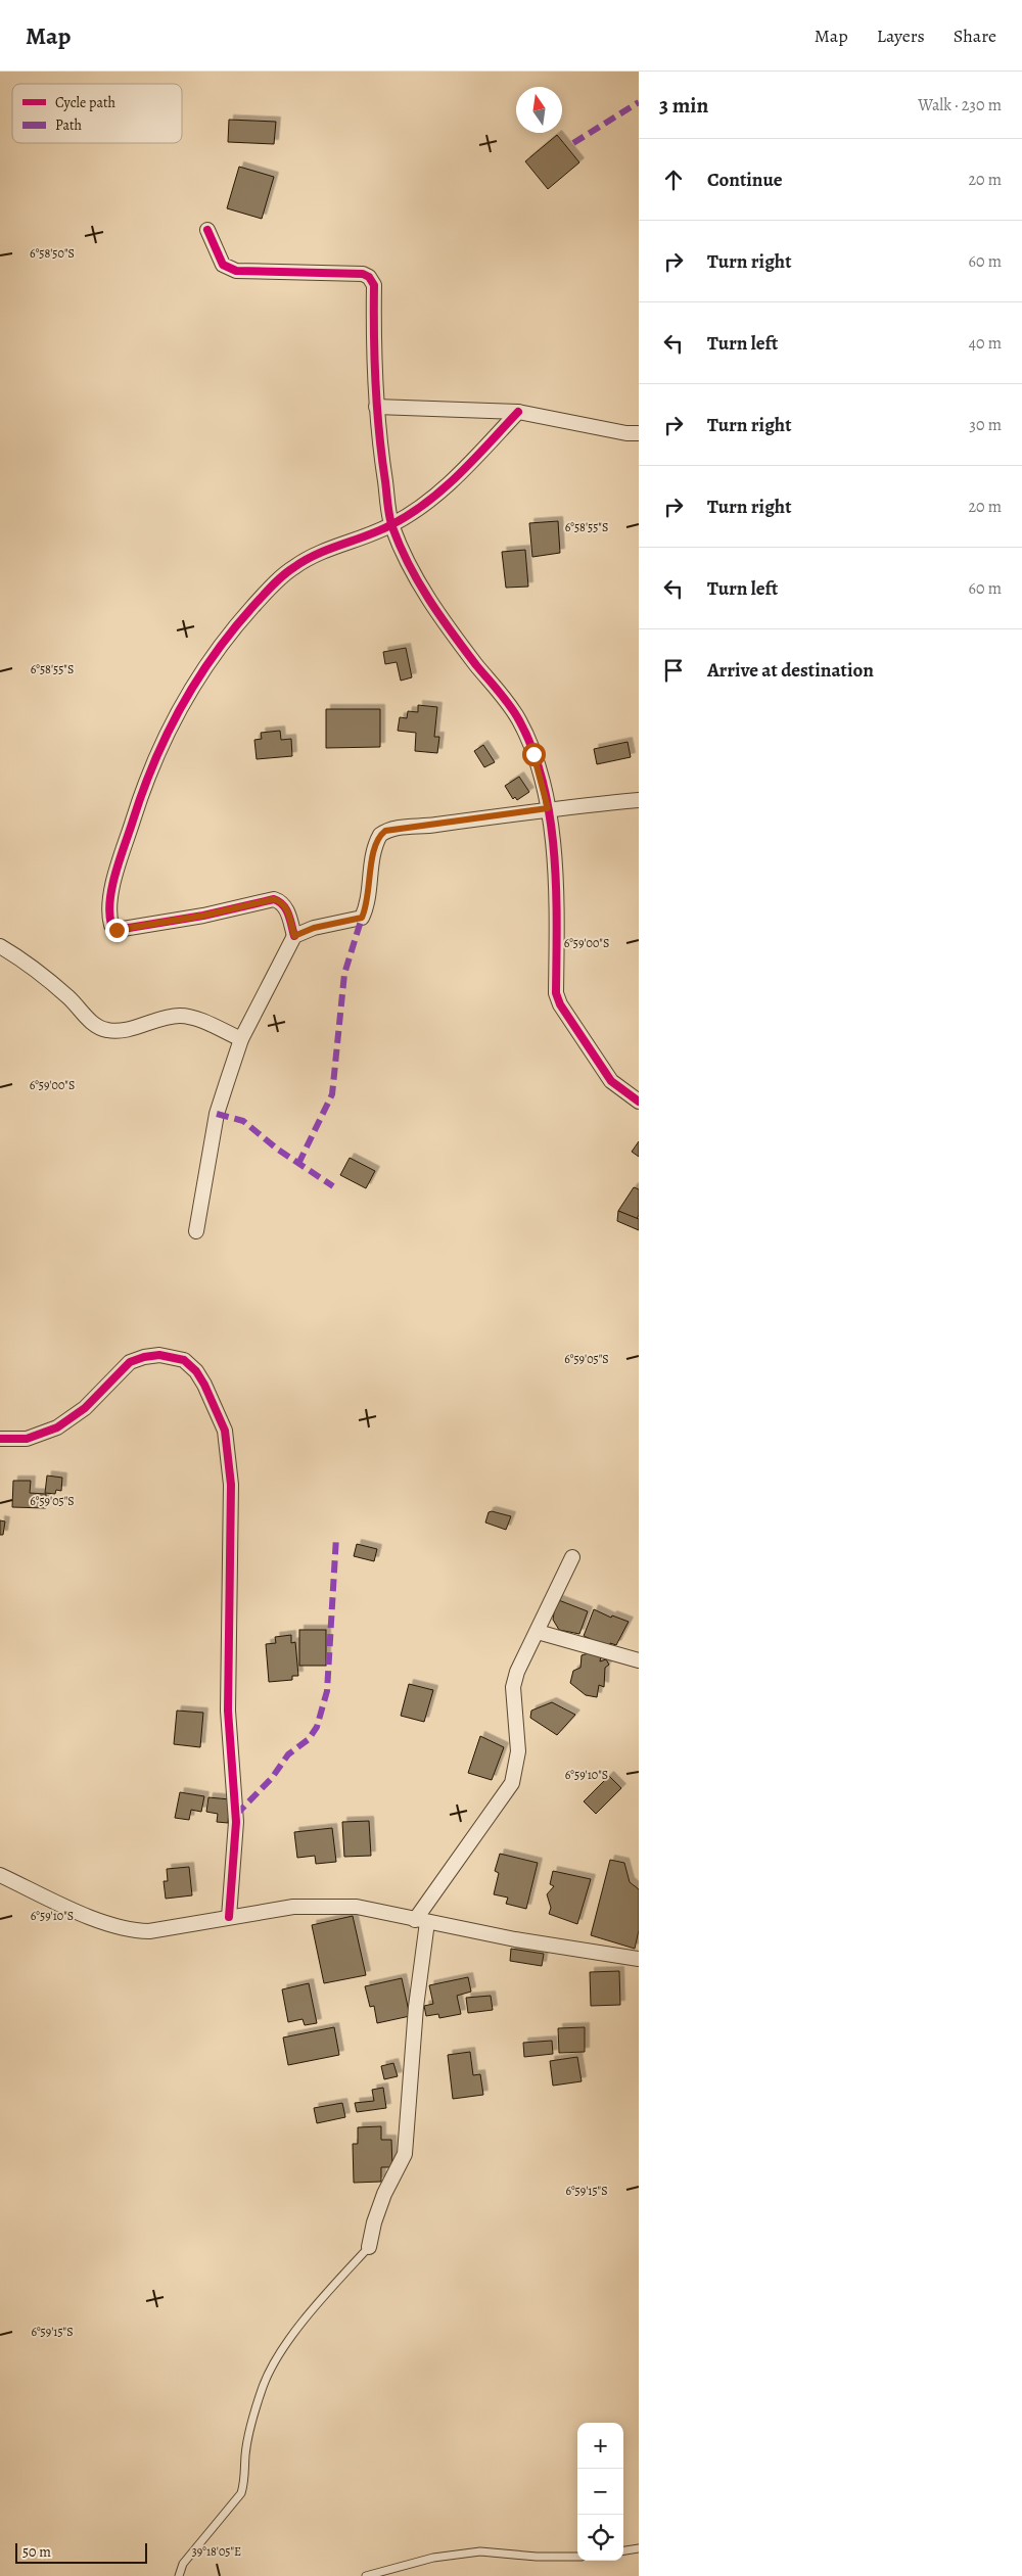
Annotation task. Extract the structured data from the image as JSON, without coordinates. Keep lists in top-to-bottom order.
{
  "legend": ["Cycle path", "Path"],
  "scale_bar": "50 m",
  "north": "top",
  "page": {
    "header": "Map",
    "nav": ["Map", "Layers", "Share"],
    "heading": ["3 min", "Walk · 230 m"],
    "list": [
      ["Continue", "20 m"],
      ["Turn right", "60 m"],
      ["Turn left", "40 m"],
      ["Turn right", "30 m"],
      ["Turn right", "20 m"],
      ["Turn left", "60 m"],
      "Arrive at destination"
    ],
    "map_buttons": ["+", "−"],
    "scale": "50 m"
  },
  "coordinates": [
    "6°58'50\"S",
    "6°58'55\"S",
    "6°59'00\"S",
    "6°59'05\"S",
    "6°59'10\"S",
    "6°59'15\"S",
    "39°18'05\"E"
  ]
}
